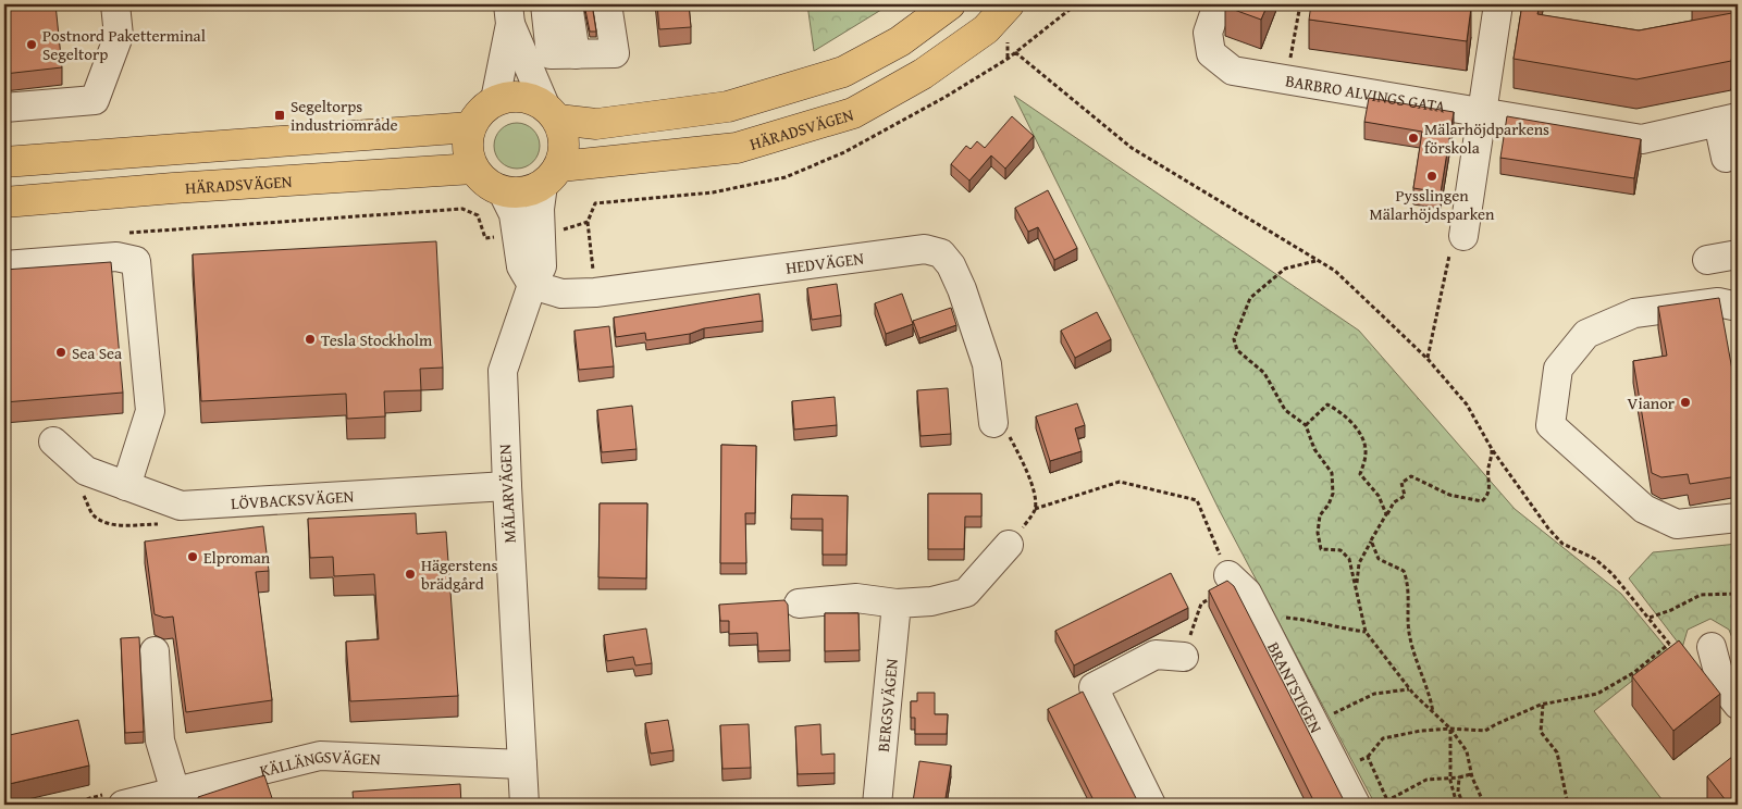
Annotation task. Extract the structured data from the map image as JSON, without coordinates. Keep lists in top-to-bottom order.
{
  "streets": {
    "main road": ["HÄRADSVÄGEN"],
    "street": [
      "BARBRO ALVINGS GATA",
      "HEDVÄGEN",
      "MÄLARVÄGEN",
      "LÖVBACKSVÄGEN",
      "BRANTSTIGEN",
      "BERGSVÄGEN",
      "KÄLLÄNGSVÄGEN"
    ]
  },
  "crossings": [
    ["HÄRADSVÄGEN", "MÄLARVÄGEN"],
    ["HEDVÄGEN", "MÄLARVÄGEN"],
    ["MÄLARVÄGEN", "LÖVBACKSVÄGEN"],
    ["MÄLARVÄGEN", "KÄLLÄNGSVÄGEN"]
  ],
  "places": {
    "other": [
      "Postnord Paketterminal Segeltorp",
      "Mälarhöjdparkens förskola",
      "Pysslingen Mälarhöjdsparken",
      "Tesla Stockholm",
      "Sea Sea",
      "Vianor",
      "Elproman",
      "Hägerstens brädgård"
    ],
    "transit": ["Segeltorps industriområde"]
  }
}
